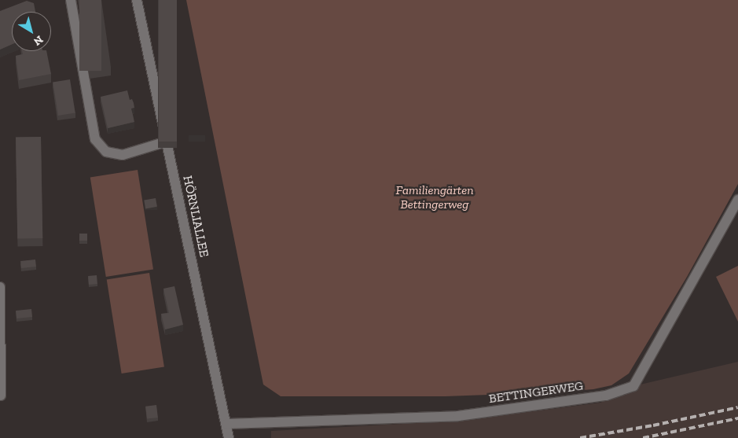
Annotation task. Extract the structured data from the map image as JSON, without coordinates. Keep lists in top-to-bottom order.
{
  "streets": {
    "street": ["HÖRNLIALLEE", "BETTINGERWEG"]
  },
  "crossings": [
    ["HÖRNLIALLEE", "BETTINGERWEG"]
  ],
  "parks": ["Familiengärten Bettingerweg"],
  "north": "bottom right"
}
